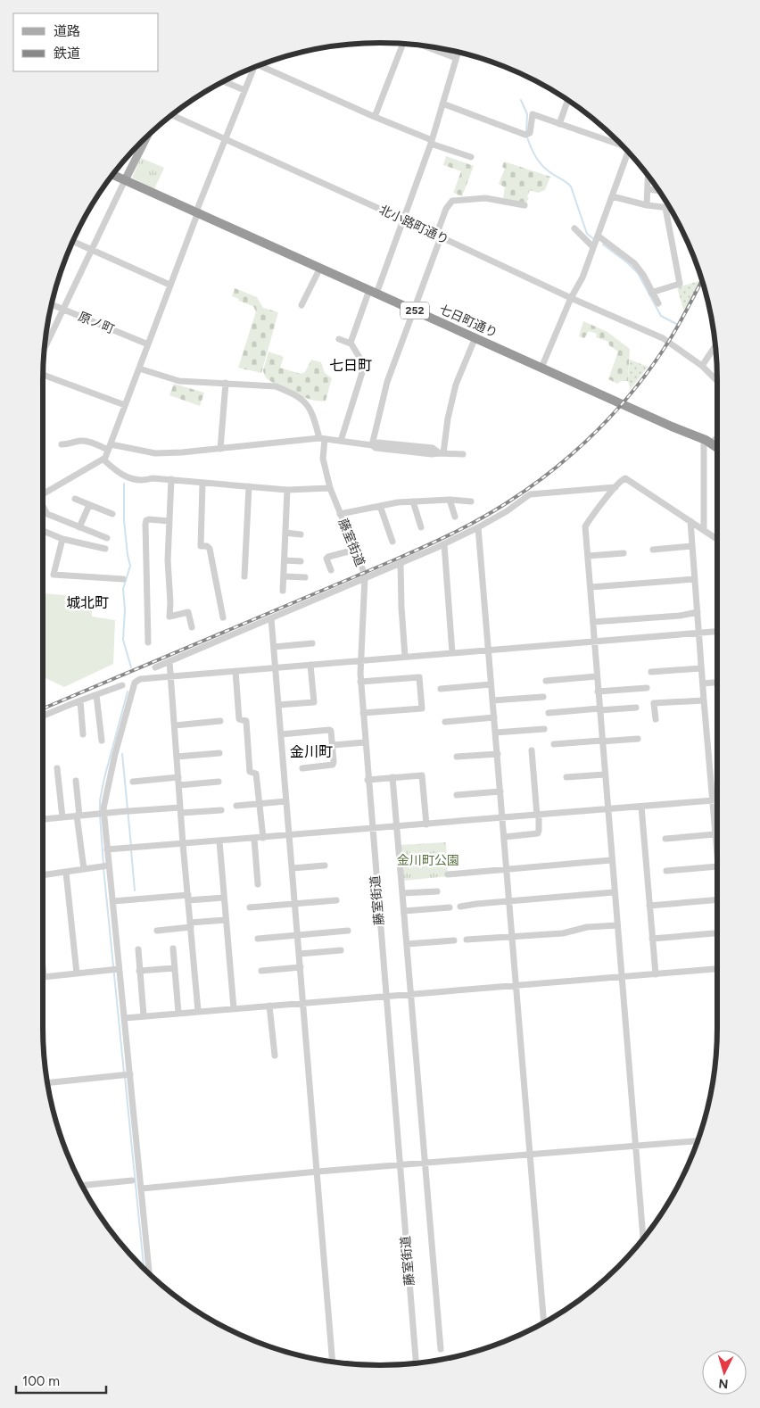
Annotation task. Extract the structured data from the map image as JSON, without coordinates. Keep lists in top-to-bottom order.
{
  "streets": {
    "highway": ["252", "七日町通り"],
    "street": ["北小路町通り", "原ノ町", "藤室街道"]
  },
  "districts": ["七日町", "城北町", "金川町"],
  "parks": ["金川町公園"],
  "legend": ["道路", "鉄道"],
  "scale_bar": "100 m",
  "north": "bottom"
}
